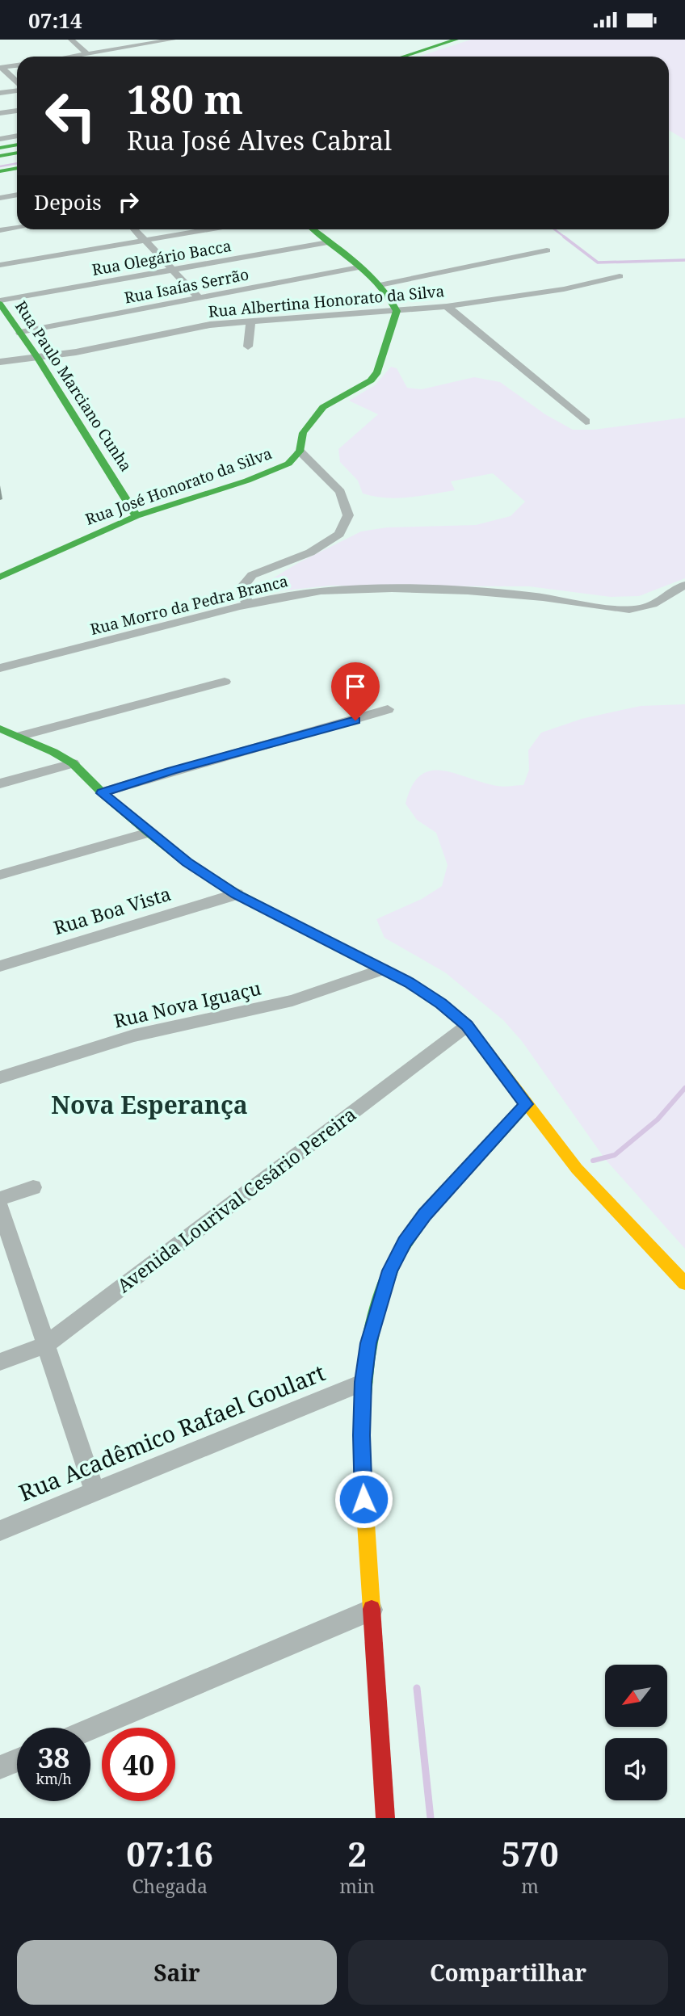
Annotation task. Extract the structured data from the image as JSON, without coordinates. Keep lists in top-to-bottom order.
{
  "streets": {
    "main road": ["Rua Paulo Marciano Cunha", "Rua José Honorato da Silva"],
    "street": [
      "Rua Olegário Bacca",
      "Rua Isaías Serrão",
      "Rua Albertina Honorato da Silva",
      "Rua Morro da Pedra Branca",
      "Rua Boa Vista",
      "Rua Nova Iguaçu",
      "Avenida Lourival Cesário Pereira",
      "Rua Acadêmico Rafael Goulart"
    ]
  },
  "crossings": [
    ["Rua Olegário Bacca", "Rua Paulo Marciano Cunha"],
    ["Rua Isaías Serrão", "Rua Paulo Marciano Cunha"],
    ["Rua Albertina Honorato da Silva", "Rua Paulo Marciano Cunha"],
    ["Rua Albertina Honorato da Silva", "Rua José Honorato da Silva"],
    ["Rua Paulo Marciano Cunha", "Rua José Honorato da Silva"]
  ],
  "districts": ["Nova Esperança"],
  "north": "bottom left",
  "page": {
    "status": "07:14",
    "turn": ["180 m", "Rua José Alves Cabral"],
    "then": "Depois",
    "speed": "38 km/h",
    "limit": "40",
    "eta": [
      "07:16",
      "Chegada",
      "2",
      "min",
      "570",
      "m"
    ],
    "buttons": ["Sair", "Compartilhar"]
  }
}
